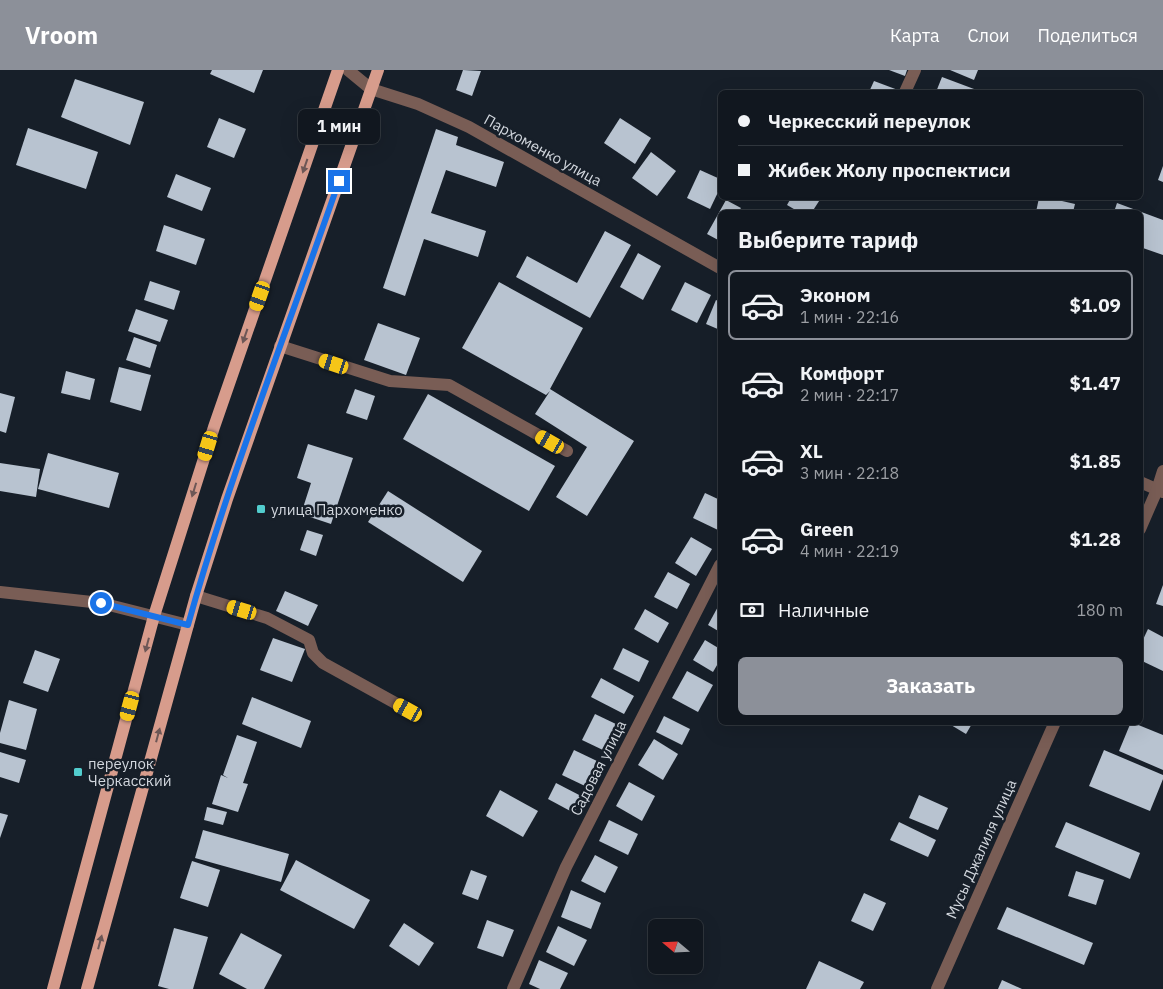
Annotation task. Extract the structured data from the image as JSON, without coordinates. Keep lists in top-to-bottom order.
{
  "streets": {
    "street": ["Пархоменко улица", "Садовая улица", "Мусы Джалиля улица"]
  },
  "places": {
    "transit": ["улица Пархоменко", "переулок Черкасский"]
  },
  "north": "left",
  "page": {
    "header": "Vroom",
    "nav": ["Карта", "Слои", "Поделиться"],
    "banner": ["Черкесский переулок", "Жибек Жолу проспектиси"],
    "bubble": "1 мин",
    "heading": "Выберите тариф",
    "list": [
      {
        "name": "Эконом",
        "note": "1 мин · 22:16",
        "value": "$1.09"
      },
      {
        "name": "Комфорт",
        "note": "2 мин · 22:17",
        "value": "$1.47"
      },
      {
        "name": "XL",
        "note": "3 мин · 22:18",
        "value": "$1.85"
      },
      {
        "name": "Green",
        "note": "4 мин · 22:19",
        "value": "$1.28"
      }
    ],
    "pay": ["Наличные", "180 m"],
    "buttons": "Заказать"
  }
}
